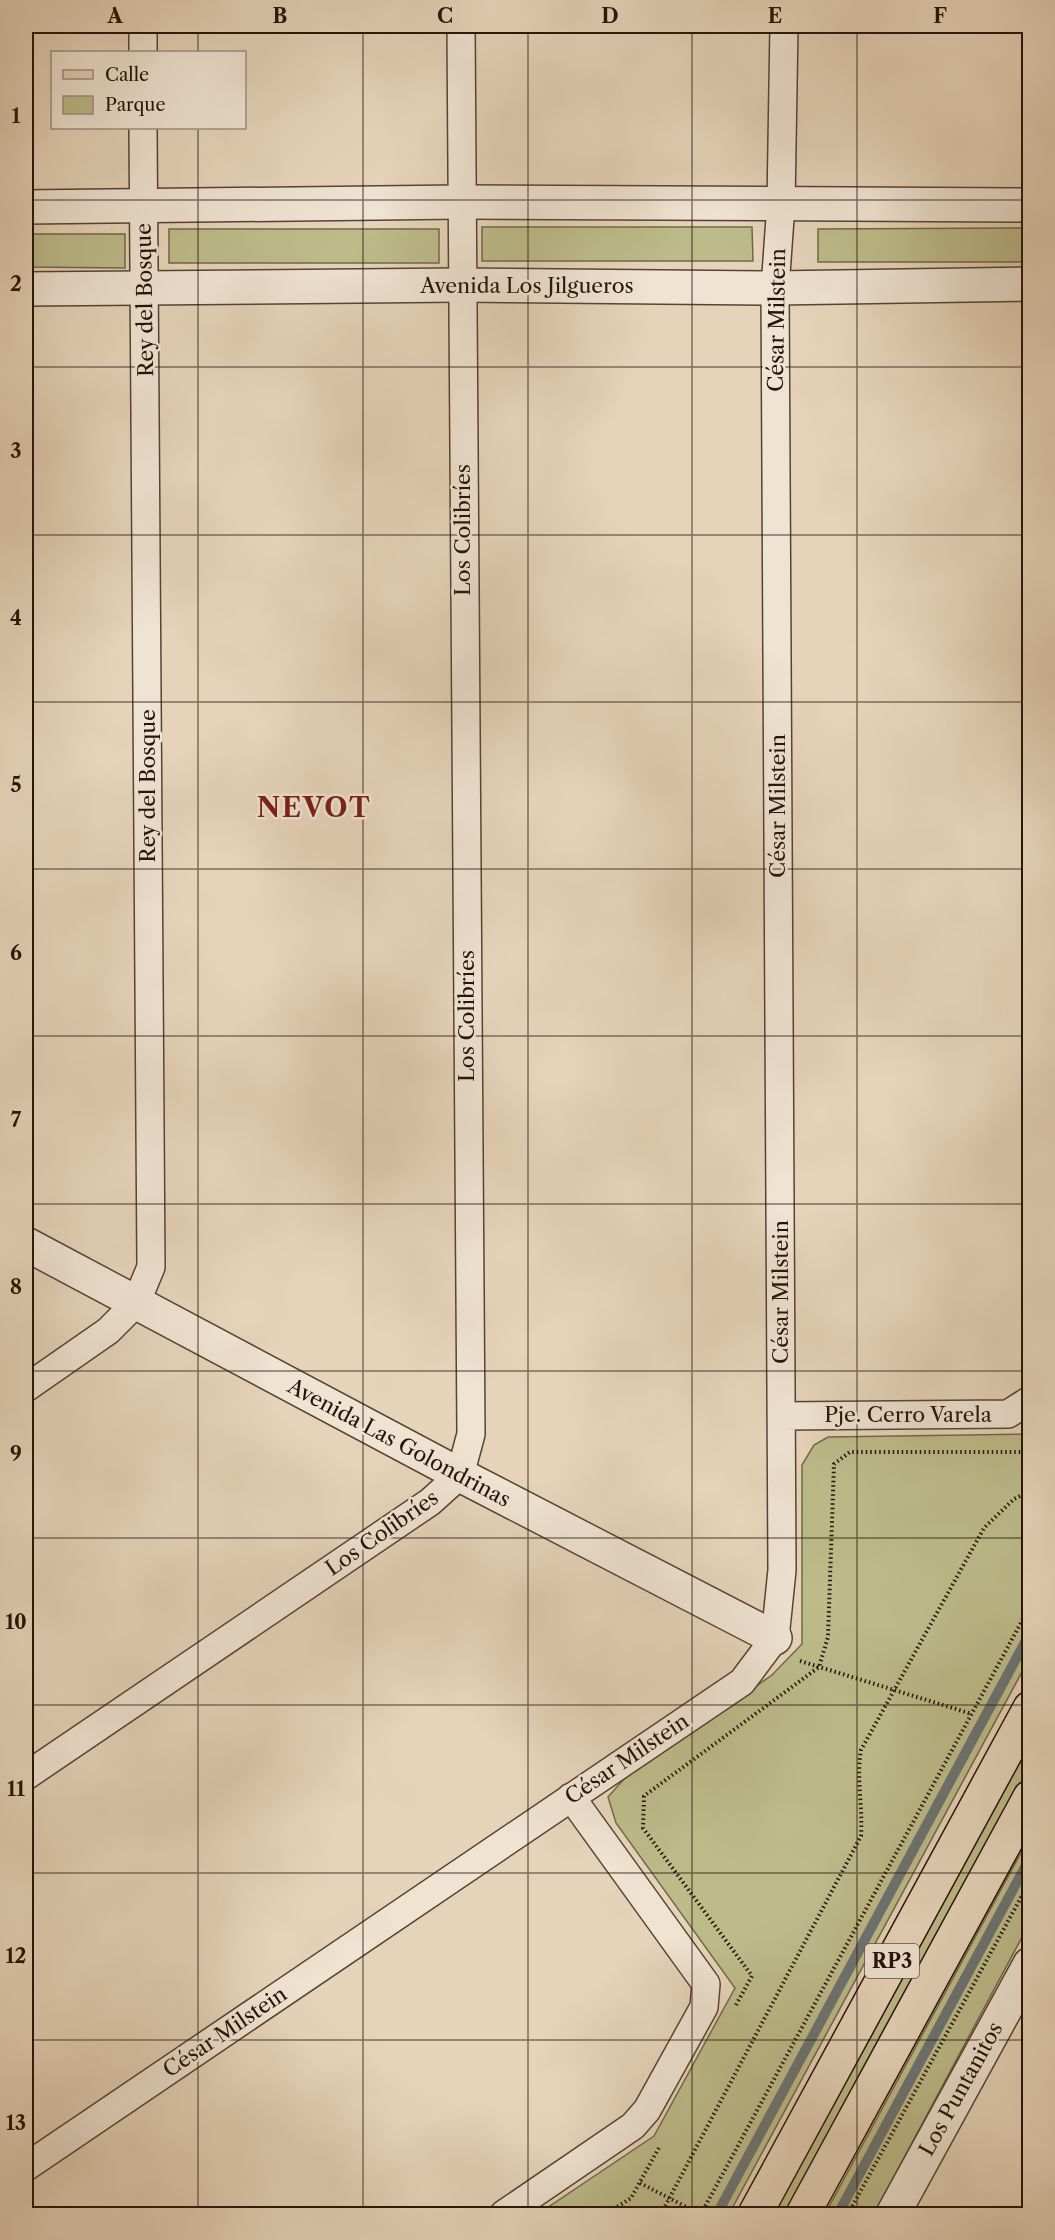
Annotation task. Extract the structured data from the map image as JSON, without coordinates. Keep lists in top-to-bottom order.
{
  "streets": {
    "main road": ["RP3"],
    "street": [
      "Avenida Los Jilgueros",
      "Rey del Bosque",
      "César Milstein",
      "Los Colibríes",
      "Pje. Cerro Varela",
      "Avenida Las Golondrinas",
      "Los Puntanitos"
    ]
  },
  "crossings": [
    ["Avenida Los Jilgueros", "Rey del Bosque"],
    ["Avenida Los Jilgueros", "César Milstein"],
    ["Avenida Los Jilgueros", "Los Colibríes"],
    ["Rey del Bosque", "Avenida Las Golondrinas"],
    ["César Milstein", "Pje. Cerro Varela"],
    ["César Milstein", "Avenida Las Golondrinas"],
    ["Los Colibríes", "Avenida Las Golondrinas"]
  ],
  "districts": ["NEVOT"],
  "legend": ["Calle", "Parque"],
  "grid": {
    "columns": [
      "A",
      "B",
      "C",
      "D",
      "E",
      "F"
    ],
    "rows": [
      "1",
      "2",
      "3",
      "4",
      "5",
      "6",
      "7",
      "8",
      "9",
      "10",
      "11",
      "12",
      "13"
    ]
  }
}
